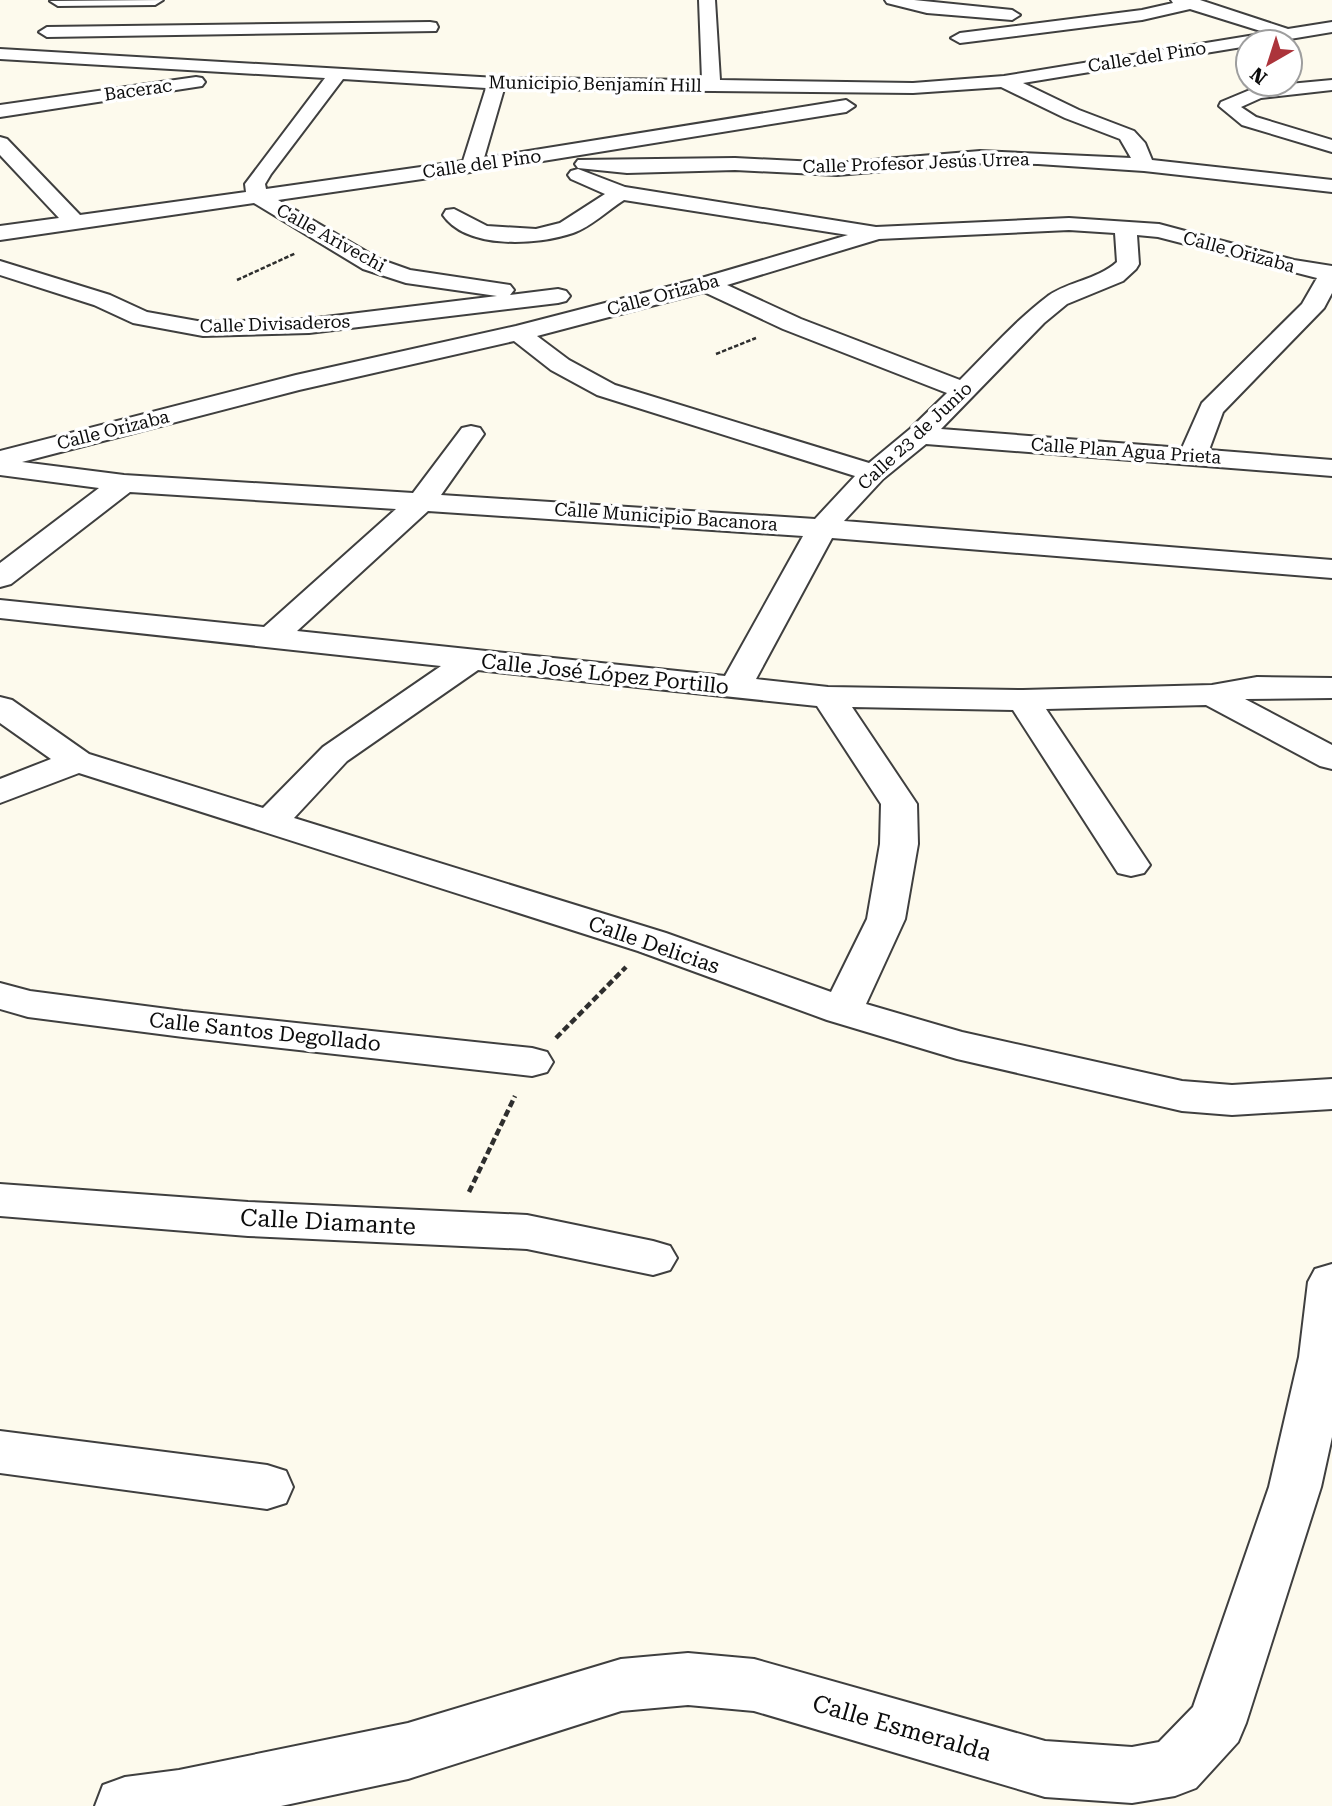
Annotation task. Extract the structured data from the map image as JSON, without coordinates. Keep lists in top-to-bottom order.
{
  "streets": {
    "street": [
      "Calle del Pino",
      "Municipio Benjamín Hill",
      "Bacerac",
      "Calle Profesor Jesús Urrea",
      "Calle Arivechi",
      "Calle Orizaba",
      "Calle Divisaderos",
      "Calle 23 de Junio",
      "Calle Plan Agua Prieta",
      "Calle Municipio Bacanora",
      "Calle José López Portillo",
      "Calle Delicias",
      "Calle Santos Degollado",
      "Calle Diamante",
      "Calle Esmeralda"
    ]
  },
  "crossings": [
    ["Calle del Pino", "Municipio Benjamín Hill"],
    ["Calle del Pino", "Calle Profesor Jesús Urrea"],
    ["Calle del Pino", "Calle Arivechi"],
    ["Municipio Benjamín Hill", "Bacerac"],
    ["Municipio Benjamín Hill", "Calle Arivechi"],
    ["Calle Arivechi", "Calle Orizaba"],
    ["Calle Arivechi", "Calle Divisaderos"],
    ["Calle Orizaba", "Calle 23 de Junio"],
    ["Calle 23 de Junio", "Calle Plan Agua Prieta"],
    ["Calle 23 de Junio", "Calle Municipio Bacanora"],
    ["Calle 23 de Junio", "Calle José López Portillo"]
  ],
  "north": "bottom left"
}
